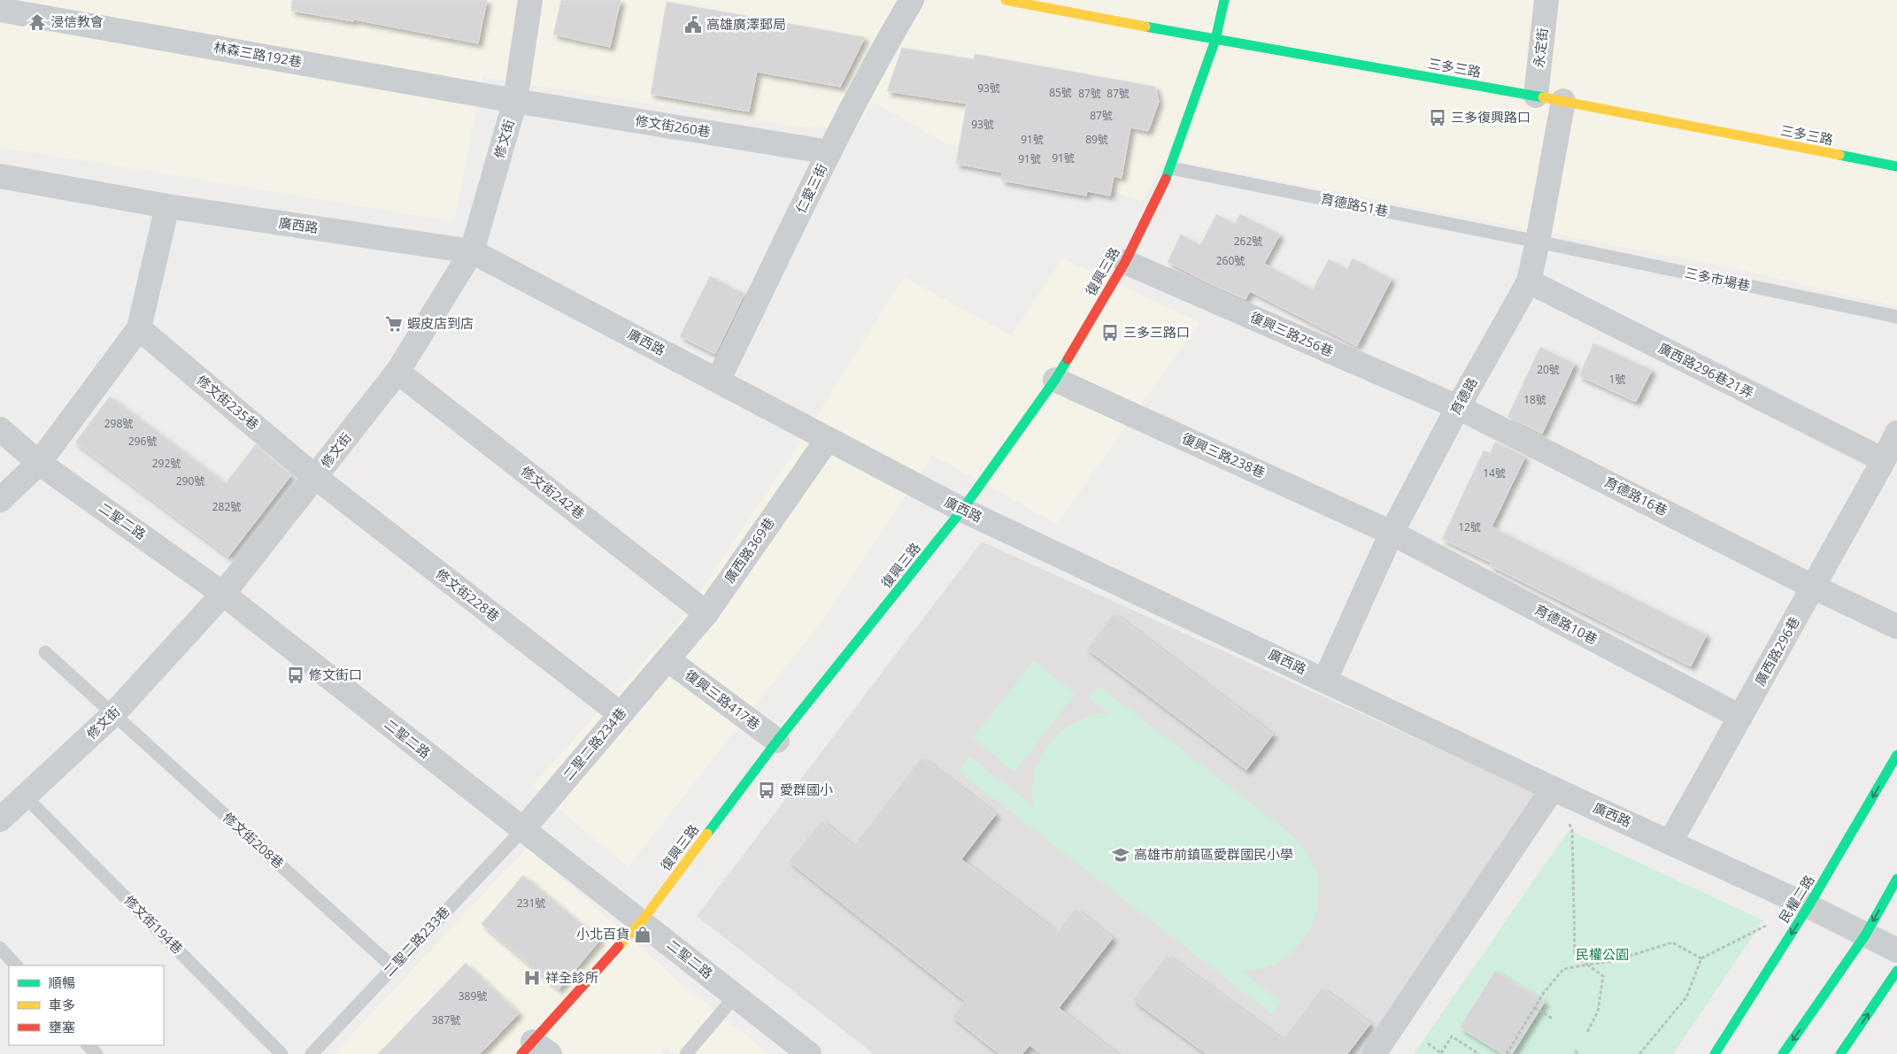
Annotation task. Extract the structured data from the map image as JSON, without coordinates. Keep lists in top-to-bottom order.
{
  "streets": {
    "street": [
      "永定街",
      "林森三路192巷",
      "三多三路",
      "修文街260巷",
      "修文街",
      "仁愛三街",
      "廣西路",
      "復興三路",
      "復興三路256巷",
      "廣西路296巷21弄",
      "育德路",
      "修文街235巷",
      "復興三路238巷",
      "修文街242巷",
      "育德路16巷",
      "二聖二路",
      "廣西路369巷",
      "修文街228巷",
      "育德路10巷",
      "廣西路296巷",
      "復興三路417巷",
      "二聖二路234巷",
      "民權二路"
    ],
    "lane": [
      "育德路51巷",
      "三多市場巷",
      "修文街208巷",
      "修文街194巷",
      "二聖二路233巷"
    ]
  },
  "crossings": [
    ["永定街", "三多三路"],
    ["林森三路192巷", "修文街260巷"],
    ["林森三路192巷", "修文街"],
    ["三多三路", "復興三路"],
    ["三多三路", "育德路"],
    ["修文街260巷", "修文街"],
    ["修文街260巷", "仁愛三街"],
    ["修文街", "廣西路"],
    ["修文街", "修文街235巷"],
    ["修文街", "修文街242巷"],
    ["修文街", "二聖二路"],
    ["修文街", "修文街228巷"],
    ["修文街", "修文街208巷"],
    ["修文街", "修文街194巷"],
    ["仁愛三街", "廣西路"],
    ["育德路51巷", "復興三路"],
    ["育德路51巷", "三多市場巷"],
    ["育德路51巷", "育德路"],
    ["廣西路", "復興三路"],
    ["廣西路", "育德路"],
    ["廣西路", "廣西路369巷"],
    ["廣西路", "廣西路296巷"],
    ["廣西路", "民權二路"],
    ["復興三路", "復興三路256巷"],
    ["復興三路", "復興三路238巷"],
    ["復興三路", "二聖二路"],
    ["復興三路", "復興三路417巷"],
    ["三多市場巷", "育德路"],
    ["復興三路256巷", "育德路"],
    ["復興三路256巷", "育德路16巷"],
    ["廣西路296巷21弄", "育德路"],
    ["廣西路296巷21弄", "廣西路296巷"],
    ["育德路", "復興三路238巷"],
    ["育德路", "育德路16巷"],
    ["育德路", "育德路10巷"],
    ["修文街235巷", "修文街228巷"],
    ["復興三路238巷", "育德路10巷"],
    ["修文街242巷", "廣西路369巷"],
    ["育德路16巷", "廣西路296巷"],
    ["二聖二路", "二聖二路234巷"],
    ["二聖二路", "二聖二路233巷"],
    ["廣西路369巷", "復興三路417巷"],
    ["廣西路369巷", "二聖二路234巷"],
    ["修文街228巷", "二聖二路234巷"],
    ["育德路10巷", "廣西路296巷"],
    ["復興三路417巷", "二聖二路234巷"],
    ["二聖二路234巷", "二聖二路233巷"],
    ["修文街208巷", "二聖二路233巷"]
  ],
  "parks": ["民權公園"],
  "places": {
    "temple": ["浸信教會"],
    "public building": ["高雄廣澤郵局"],
    "bus stop": [
      "三多復興路口",
      "三多三路口",
      "修文街口",
      "愛群國小"
    ],
    "supermarket": ["蝦皮店到店"],
    "school or university": ["高雄市前鎮區愛群國民小學"],
    "shop": ["小北百貨"],
    "hospital": ["祥全診所"]
  },
  "house_numbers": [
    "93號",
    "85號",
    "87號",
    "87號",
    "87號",
    "93號",
    "91號",
    "89號",
    "91號",
    "91號",
    "262號",
    "260號",
    "20號",
    "1號",
    "18號",
    "298號",
    "296號",
    "292號",
    "14號",
    "290號",
    "282號",
    "12號",
    "231號",
    "389號",
    "387號"
  ],
  "legend": ["順暢", "車多", "壅塞"]
}
